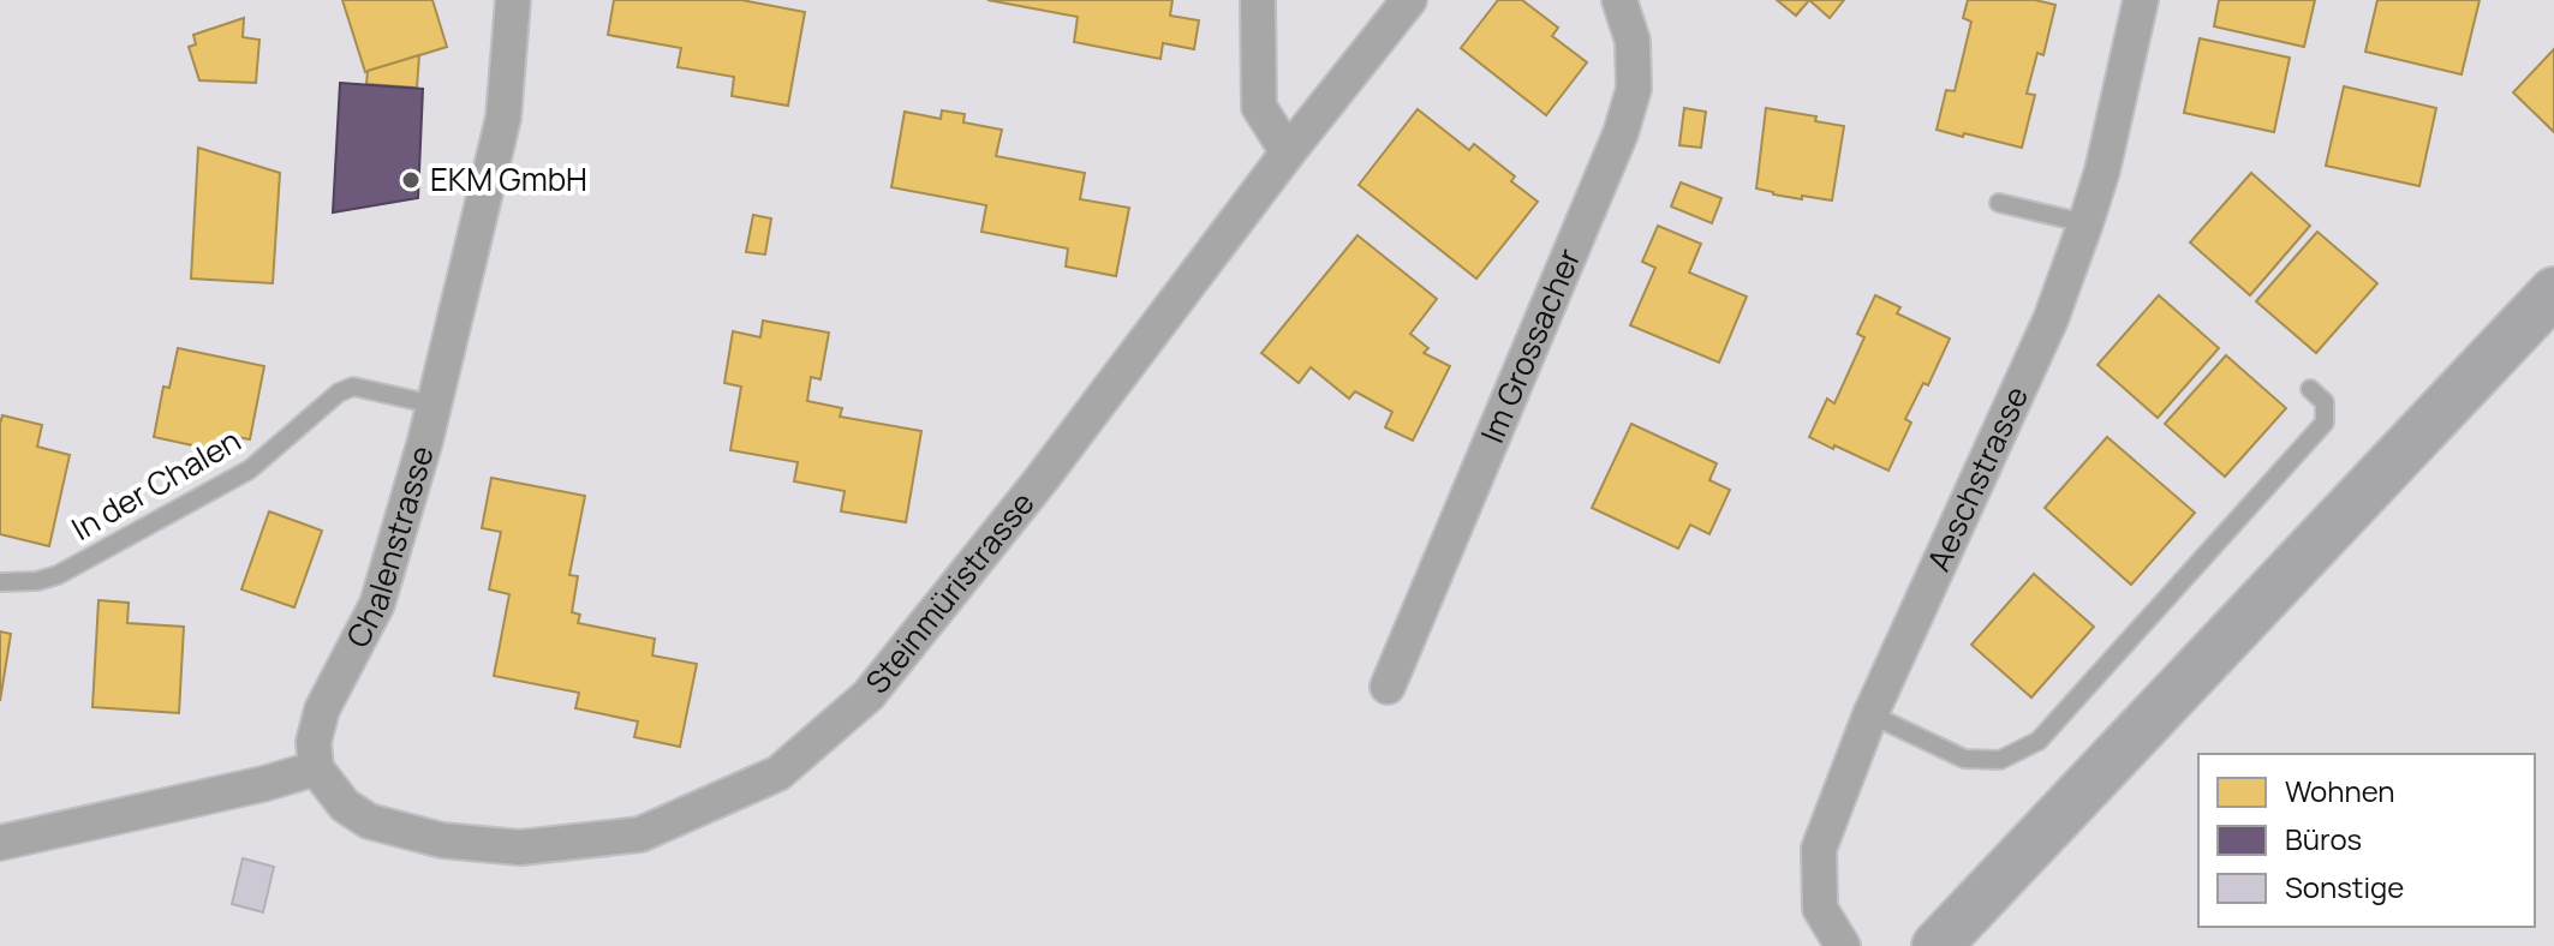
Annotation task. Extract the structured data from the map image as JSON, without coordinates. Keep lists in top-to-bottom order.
{
  "streets": {
    "street": [
      "Im Grossacher",
      "Aeschstrasse",
      "Chalenstrasse",
      "Steinmüristrasse"
    ],
    "lane": ["In der Chalen"]
  },
  "crossings": [
    ["In der Chalen", "Chalenstrasse"],
    ["Chalenstrasse", "Steinmüristrasse"]
  ],
  "places": ["EKM GmbH"],
  "legend": ["Wohnen", "Büros", "Sonstige"]
}
